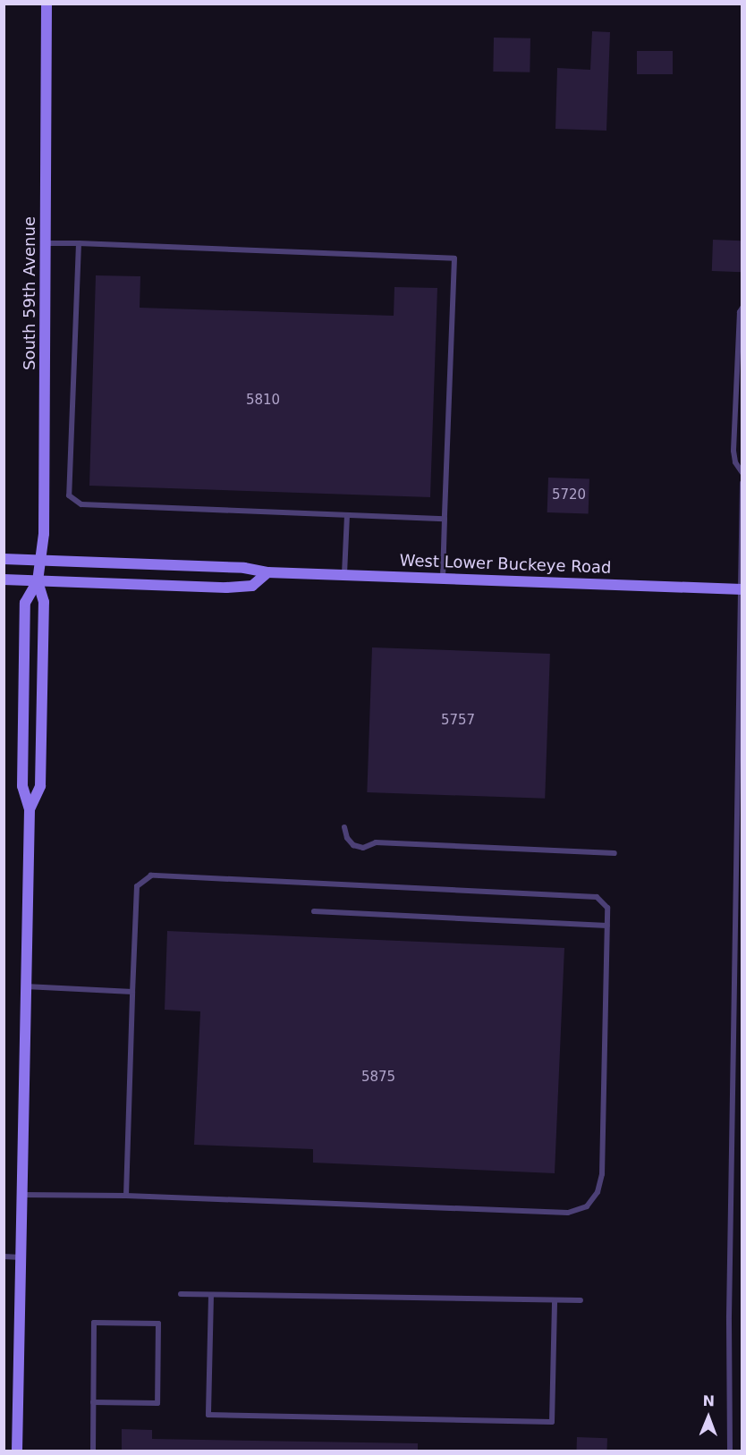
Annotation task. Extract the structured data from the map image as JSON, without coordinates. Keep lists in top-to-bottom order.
{
  "streets": {
    "main road": ["South 59th Avenue", "West Lower Buckeye Road"]
  },
  "crossings": [
    ["South 59th Avenue", "West Lower Buckeye Road"]
  ],
  "house_numbers": [
    "5810",
    "5720",
    "5757",
    "5875"
  ],
  "north": "top"
}
